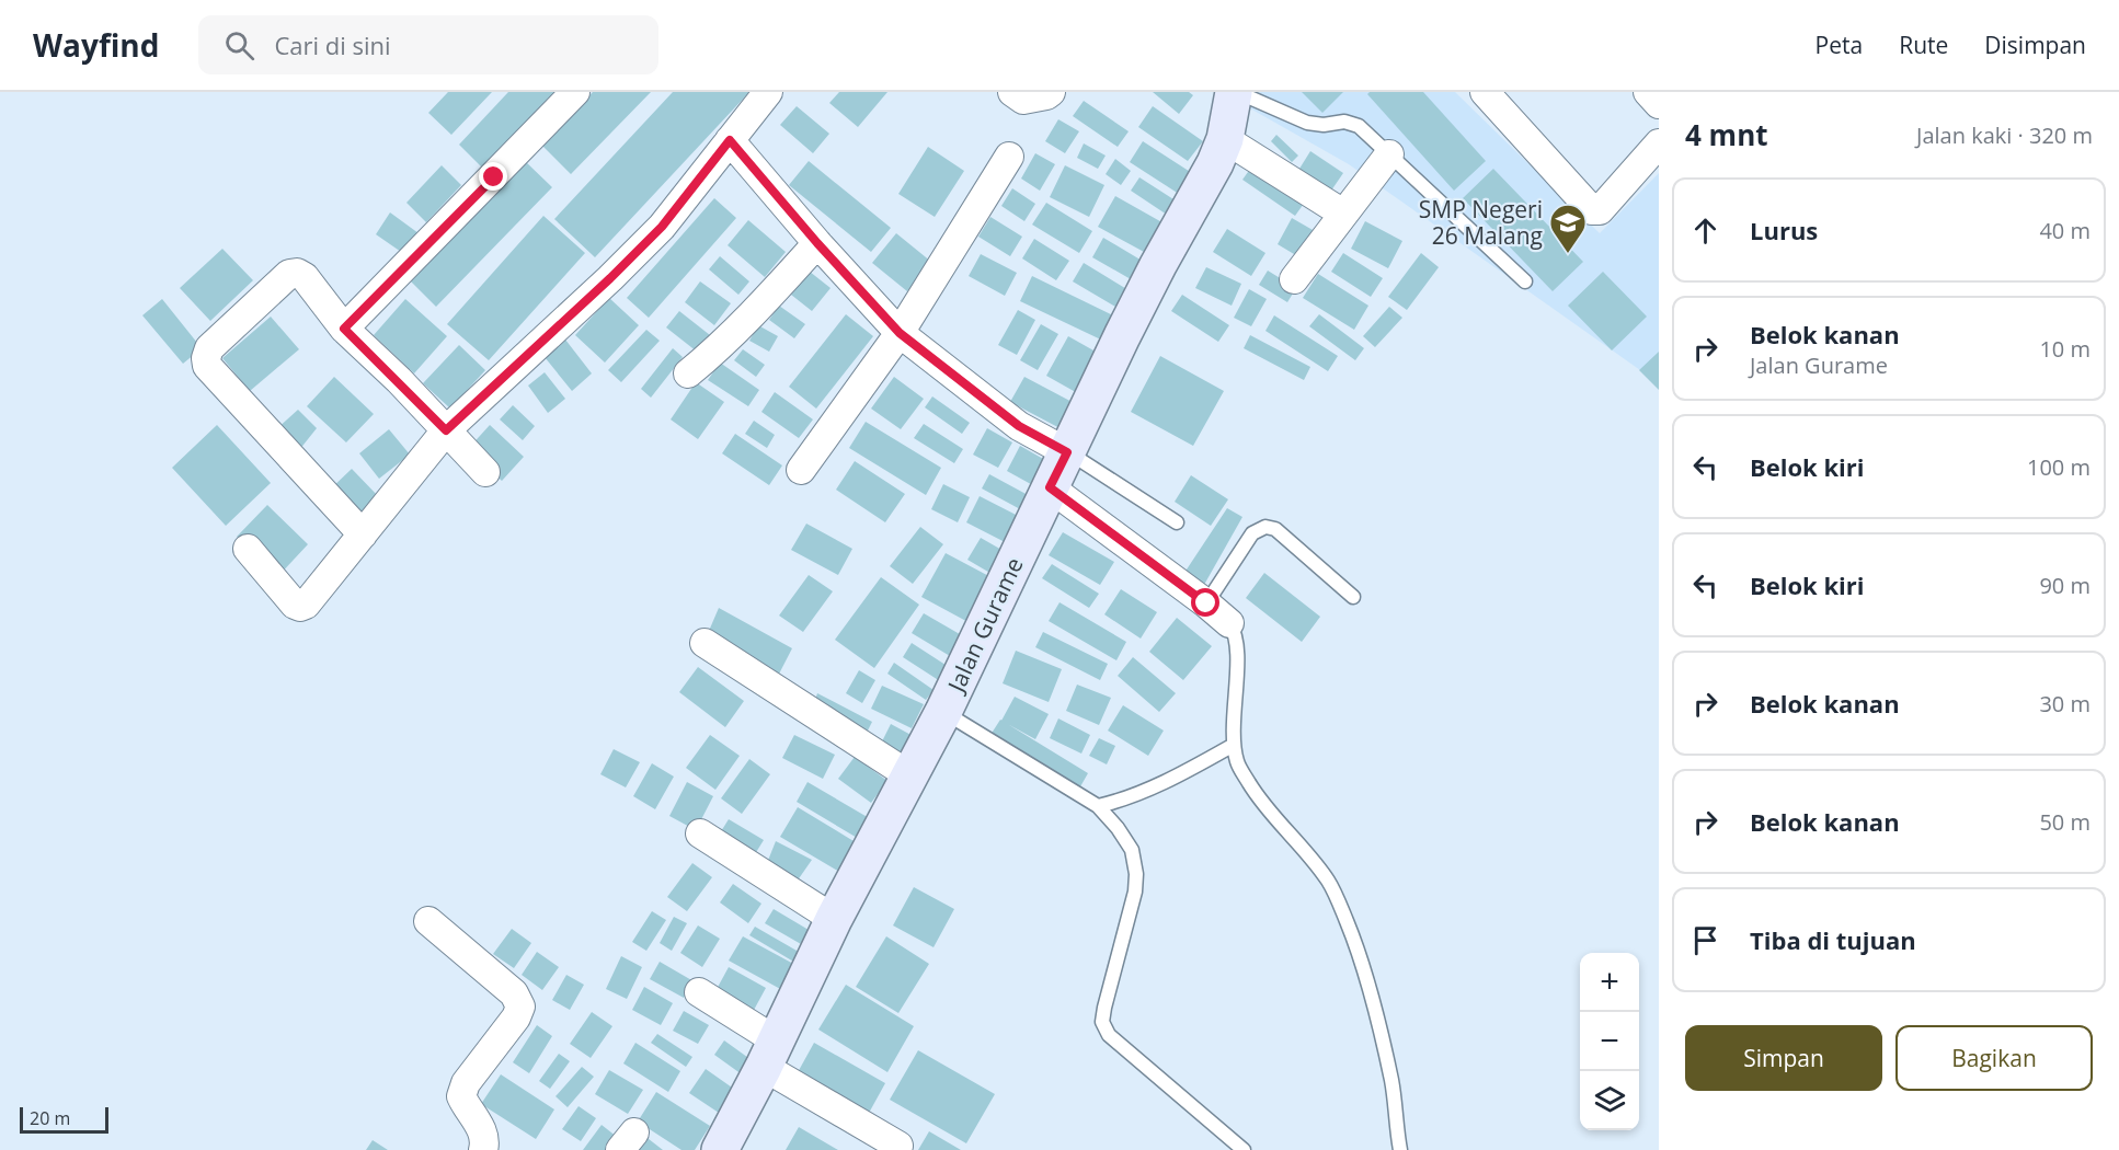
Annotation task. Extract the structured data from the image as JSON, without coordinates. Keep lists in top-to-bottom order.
{
  "streets": {
    "street": ["Jalan Gurame"]
  },
  "places": {
    "school or university": ["SMP Negeri 26 Malang"]
  },
  "scale_bar": "20 m",
  "page": {
    "header": "Wayfind",
    "search": "Cari di sini",
    "nav": ["Peta", "Rute", "Disimpan"],
    "heading": ["4 mnt", "Jalan kaki · 320 m"],
    "list": [
      ["Lurus", "40 m"],
      ["Belok kanan", "Jalan Gurame", "10 m"],
      ["Belok kiri", "100 m"],
      ["Belok kiri", "90 m"],
      ["Belok kanan", "30 m"],
      ["Belok kanan", "50 m"],
      "Tiba di tujuan"
    ],
    "map_buttons": ["+", "−"],
    "buttons": ["Simpan", "Bagikan"],
    "scale": "20 m"
  }
}
